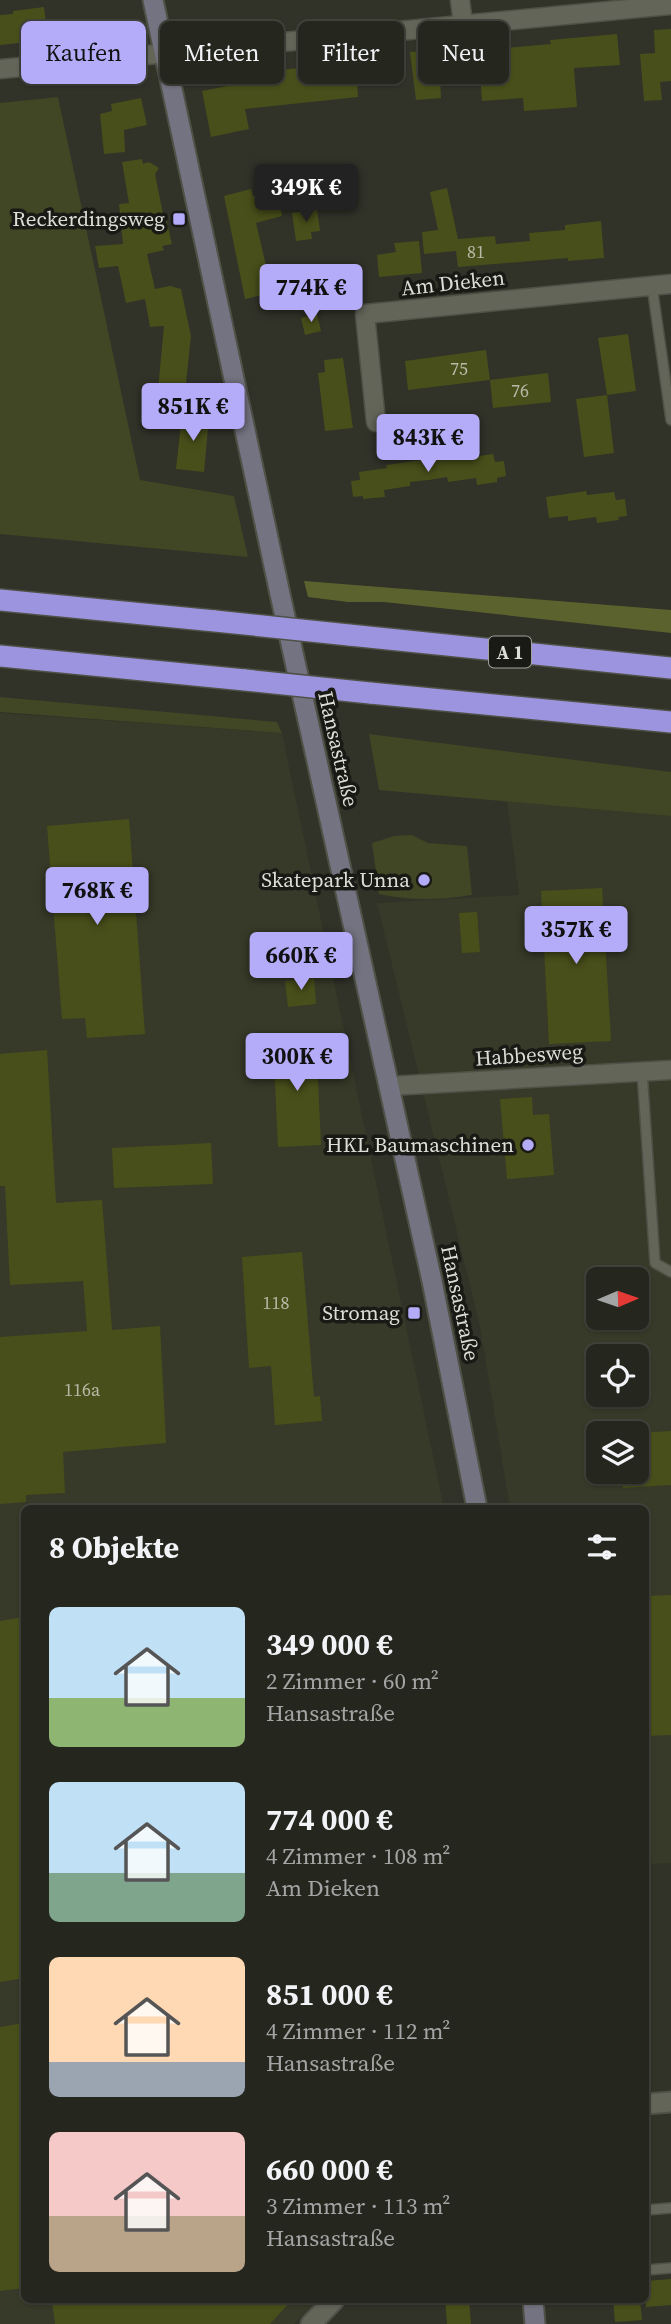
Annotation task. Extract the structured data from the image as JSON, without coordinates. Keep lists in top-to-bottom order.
{
  "streets": {
    "highway": ["A 1"],
    "main road": ["Hansastraße"],
    "street": ["Am Dieken", "Habbesweg"]
  },
  "crossings": [
    ["Hansastraße", "Habbesweg"]
  ],
  "places": {
    "transit": ["Reckerdingsweg", "Stromag"],
    "other": ["Skatepark Unna", "HKL Baumaschinen"]
  },
  "house_numbers": [
    "81",
    "75",
    "76",
    "118",
    "116a"
  ],
  "north": "right",
  "page": {
    "chip": [
      "Kaufen",
      "Mieten",
      "Filter",
      "Neu"
    ],
    "price": [
      "349K €",
      "774K €",
      "851K €",
      "843K €",
      "768K €",
      "357K €",
      "660K €",
      "300K €"
    ],
    "heading": "8 Objekte",
    "list": [
      {
        "name": "349 000 €",
        "note": "2 Zimmer · 60 m² · Hansastraße"
      },
      {
        "name": "774 000 €",
        "note": "4 Zimmer · 108 m² · Am Dieken"
      },
      {
        "name": "851 000 €",
        "note": "4 Zimmer · 112 m² · Hansastraße"
      },
      {
        "name": "660 000 €",
        "note": "3 Zimmer · 113 m² · Hansastraße"
      }
    ]
  }
}
